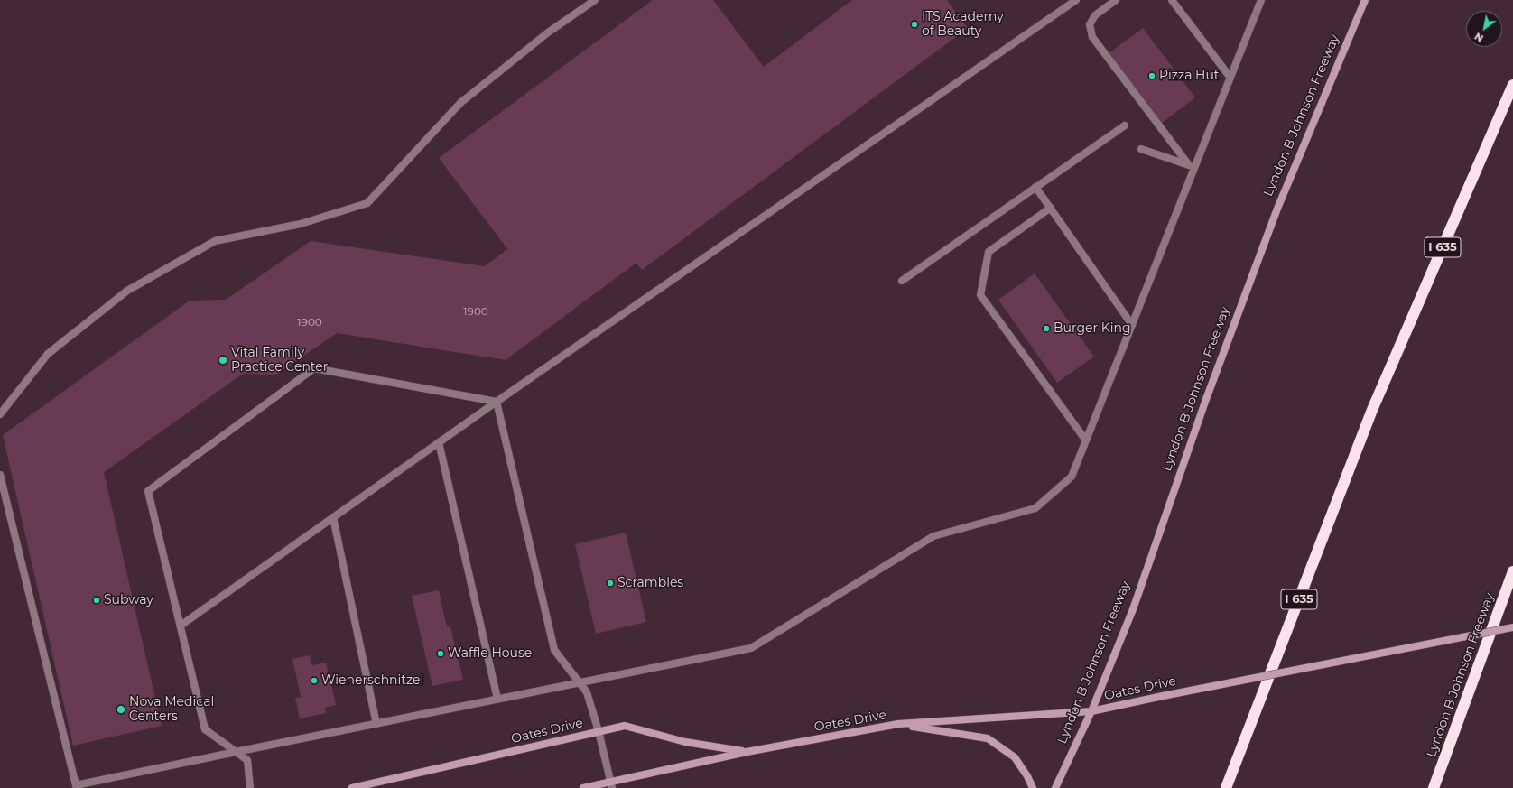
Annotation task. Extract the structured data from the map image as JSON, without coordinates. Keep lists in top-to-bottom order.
{
  "streets": {
    "highway": ["Lyndon B Johnson Freeway", "I 635"],
    "main road": ["Oates Drive"]
  },
  "crossings": [
    ["Lyndon B Johnson Freeway", "Oates Drive"]
  ],
  "places": [
    "ITS Academy of Beauty",
    "Pizza Hut",
    "Burger King",
    "Vital Family Practice Center",
    "Scrambles",
    "Subway",
    "Waffle House",
    "Wienerschnitzel",
    "Nova Medical Centers"
  ],
  "house_numbers": ["1900", "1900"],
  "north": "bottom left"
}
